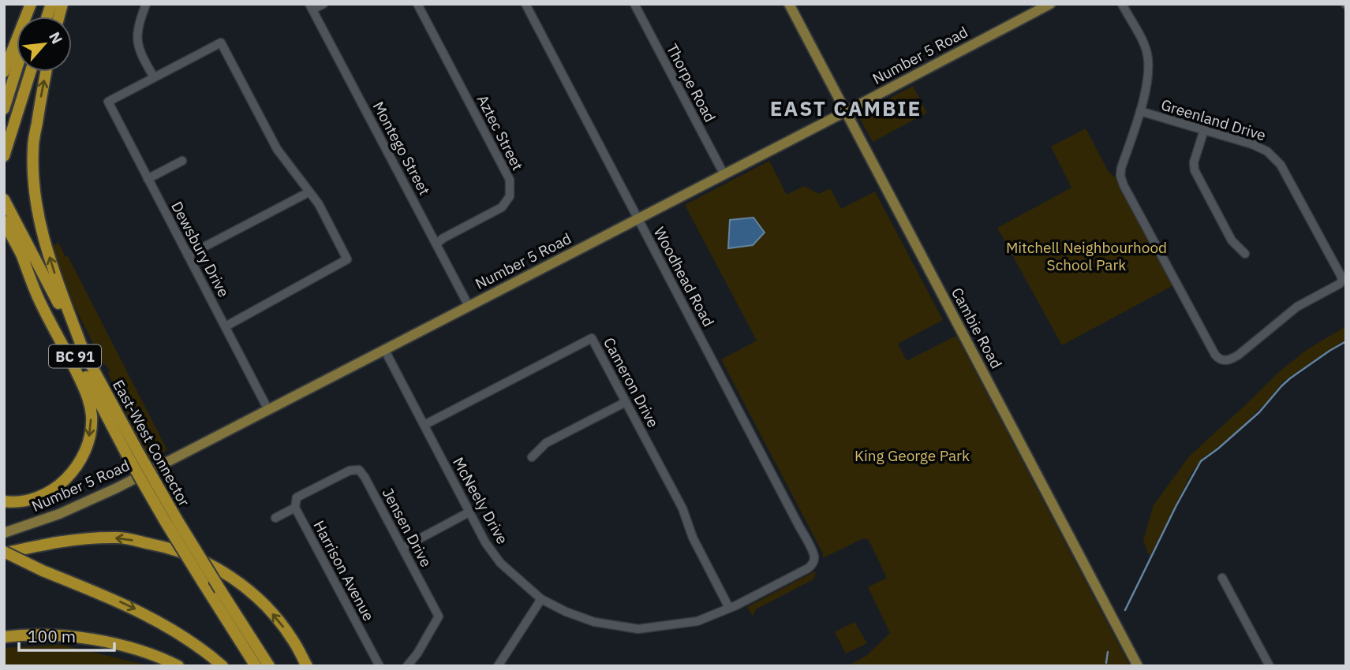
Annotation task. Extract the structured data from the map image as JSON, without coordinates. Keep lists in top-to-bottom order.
{
  "streets": {
    "highway": ["BC 91", "East-West Connector"],
    "main road": ["Number 5 Road", "Cambie Road"],
    "street": [
      "Thorpe Road",
      "Greenland Drive",
      "Aztec Street",
      "Montego Street",
      "Dewsbury Drive",
      "Woodhead Road",
      "Cameron Drive",
      "McNeely Drive",
      "Jensen Drive",
      "Harrison Avenue"
    ]
  },
  "crossings": [
    ["Number 5 Road", "Thorpe Road"],
    ["Number 5 Road", "Montego Street"],
    ["Number 5 Road", "Dewsbury Drive"],
    ["Number 5 Road", "Woodhead Road"],
    ["Number 5 Road", "Cambie Road"],
    ["Number 5 Road", "McNeely Drive"],
    ["Aztec Street", "Montego Street"],
    ["Woodhead Road", "McNeely Drive"],
    ["Cameron Drive", "McNeely Drive"],
    ["Jensen Drive", "Harrison Avenue"]
  ],
  "districts": ["EAST CAMBIE"],
  "parks": ["Mitchell Neighbourhood School Park", "King George Park"],
  "scale_bar": "100 m",
  "north": "top right"
}
